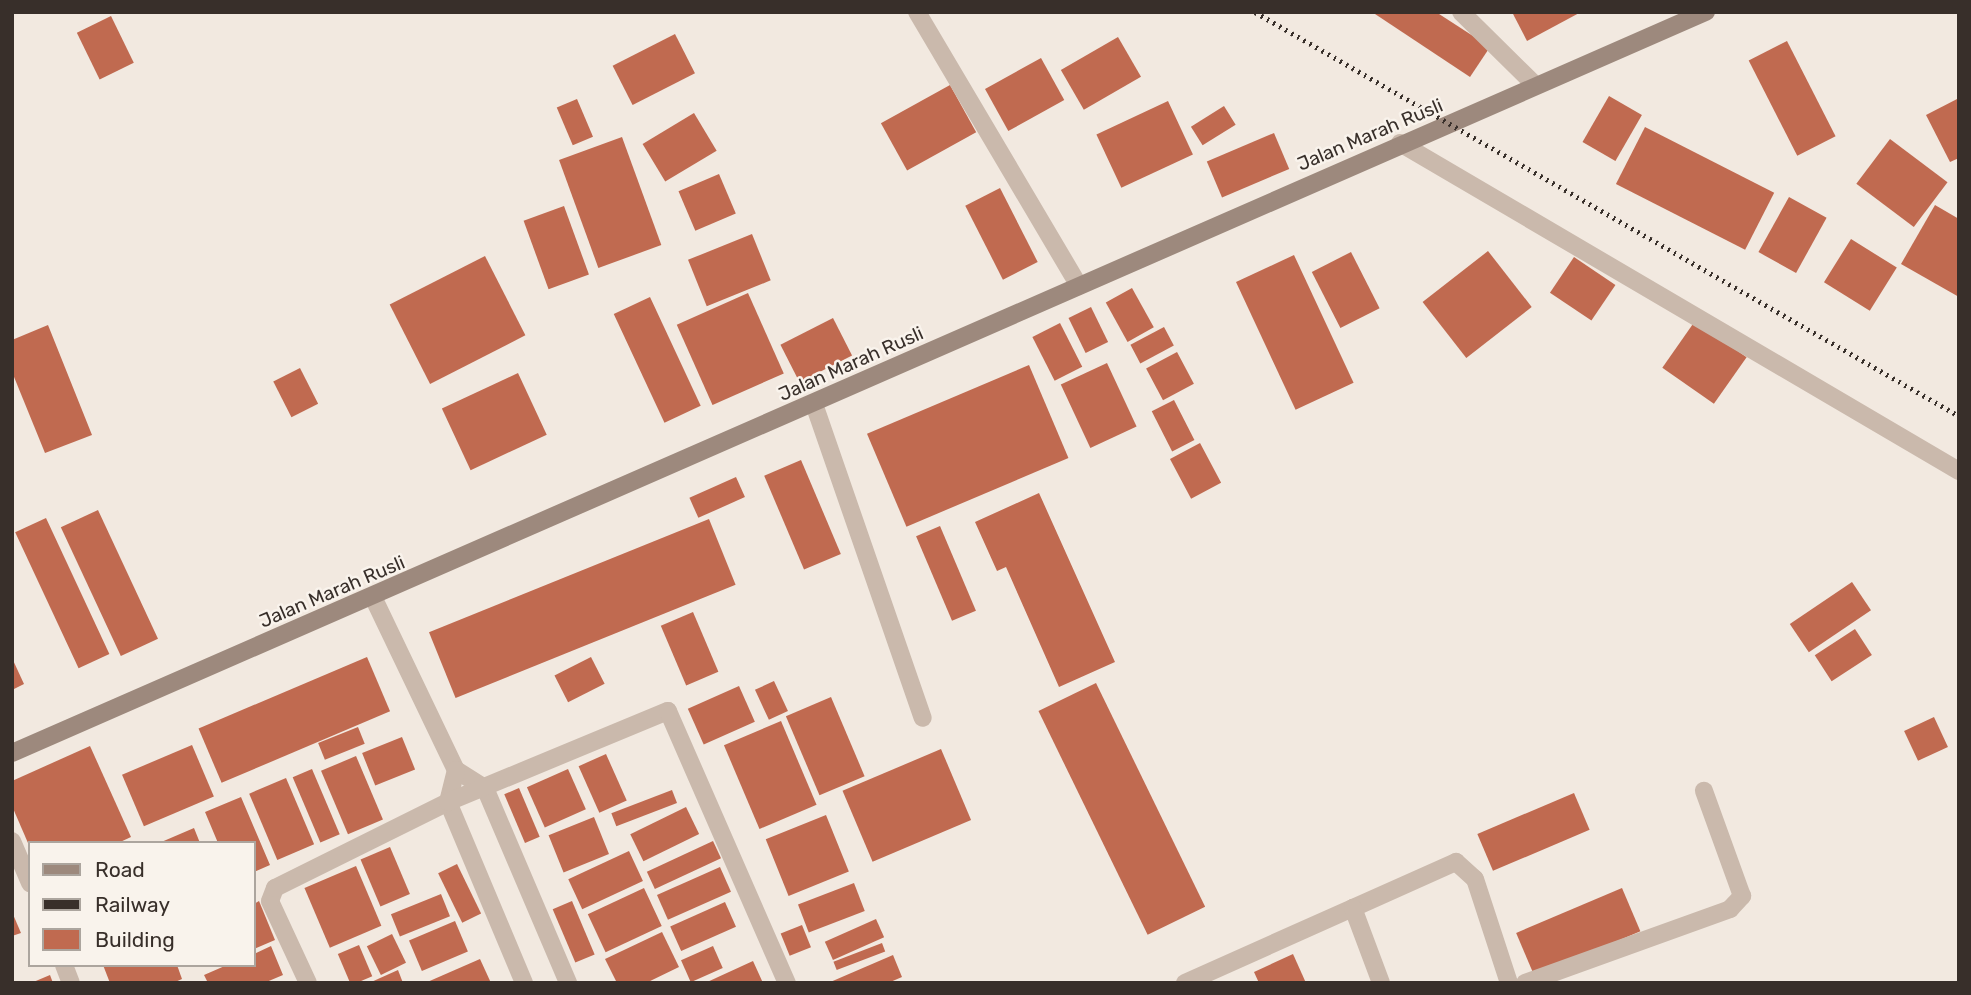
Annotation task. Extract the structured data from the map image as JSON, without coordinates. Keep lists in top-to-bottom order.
{
  "streets": {
    "main road": ["Jalan Marah Rusli"]
  },
  "legend": ["Road", "Railway", "Building"]
}
